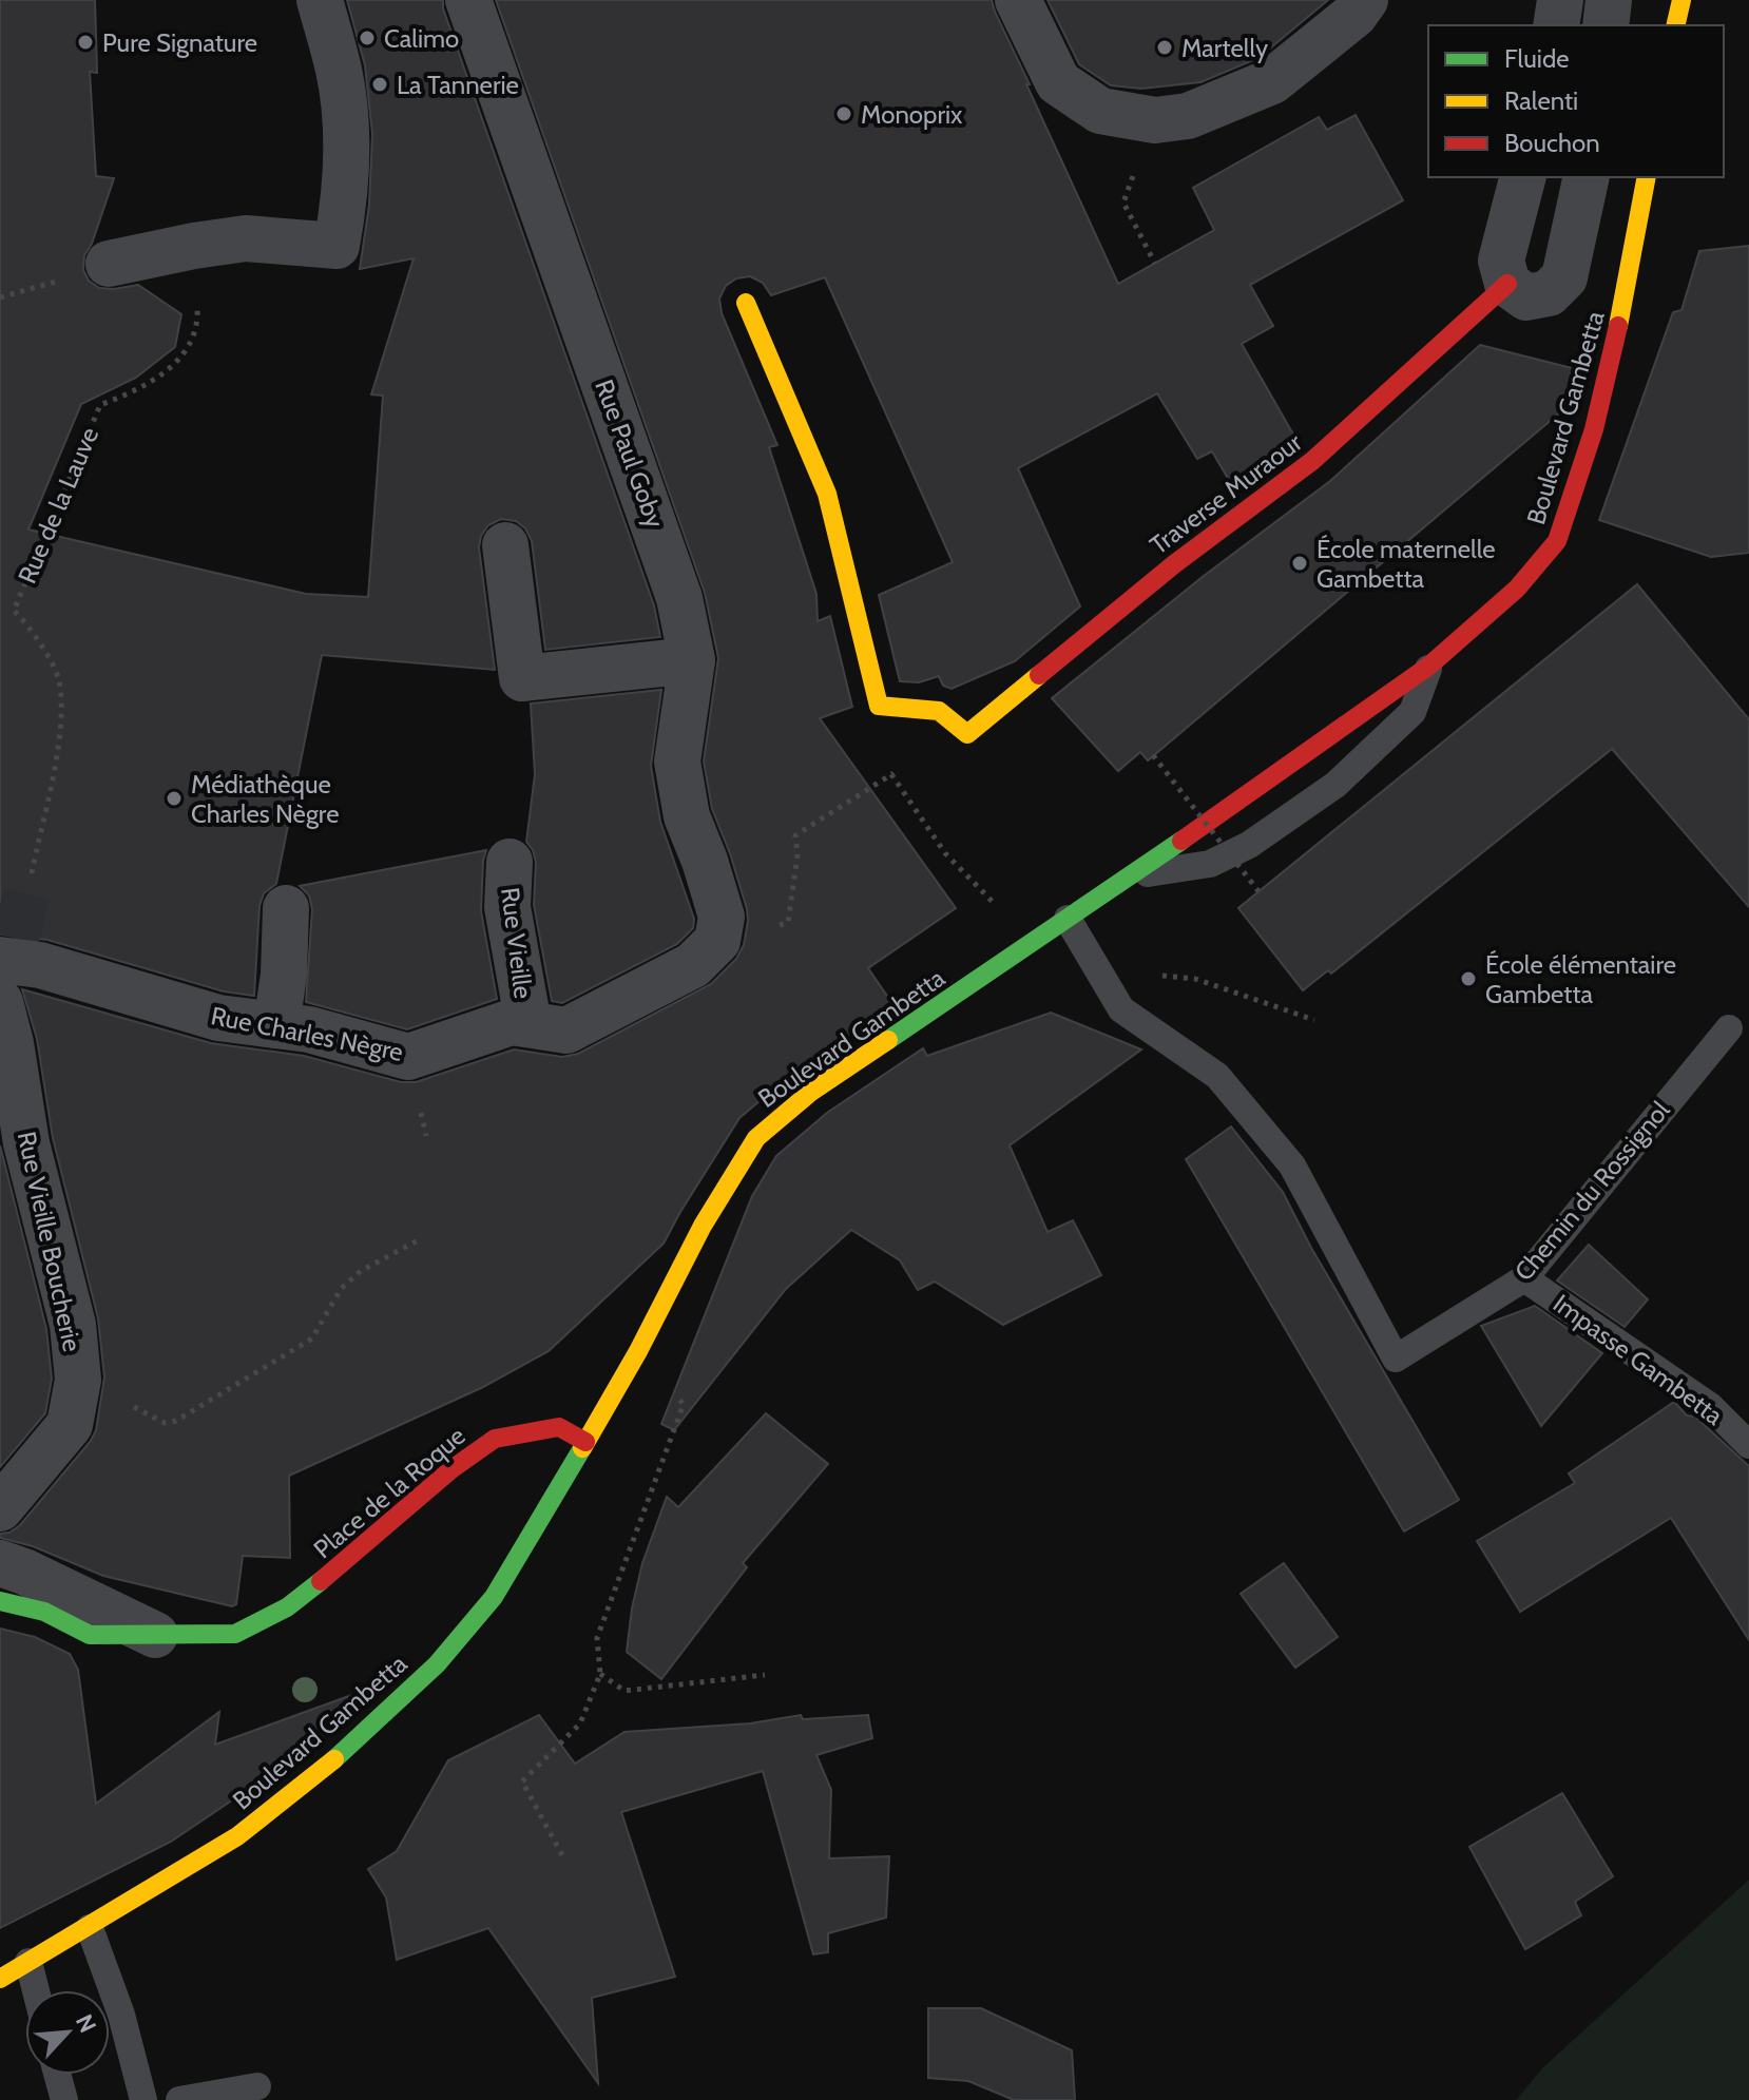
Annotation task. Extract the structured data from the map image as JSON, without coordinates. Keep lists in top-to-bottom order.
{
  "streets": {
    "street": [
      "Boulevard Gambetta",
      "Rue Paul Goby",
      "Traverse Muraour",
      "Rue Vieille",
      "Rue Charles Nègre",
      "Rue Vieille Boucherie",
      "Place de la Roque"
    ],
    "lane": ["Chemin du Rossignol", "Impasse Gambetta"],
    "path": ["Rue de la Lauve"]
  },
  "crossings": [
    ["Boulevard Gambetta", "Chemin du Rossignol"],
    ["Boulevard Gambetta", "Place de la Roque"],
    ["Rue Paul Goby", "Rue Charles Nègre"],
    ["Rue Vieille", "Rue Charles Nègre"],
    ["Rue Charles Nègre", "Rue Vieille Boucherie"],
    ["Chemin du Rossignol", "Impasse Gambetta"]
  ],
  "places": [
    "Calimo",
    "Pure Signature",
    "Martelly",
    "La Tannerie",
    "Monoprix",
    "École maternelle Gambetta",
    "Médiathèque Charles Nègre",
    "École élémentaire Gambetta"
  ],
  "legend": ["Fluide", "Ralenti", "Bouchon"],
  "north": "top right"
}
